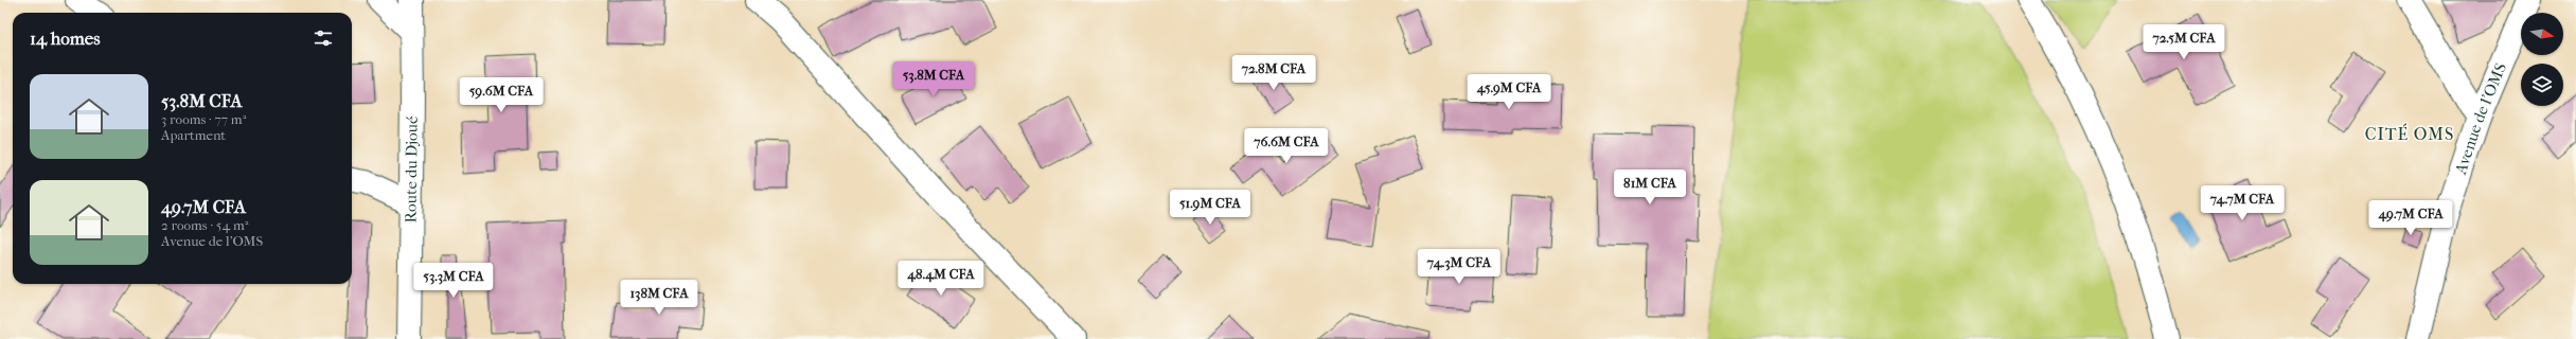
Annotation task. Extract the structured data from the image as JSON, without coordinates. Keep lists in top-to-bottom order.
{
  "streets": {
    "street": ["Avenue de l'OMS", "Route du Djoué"]
  },
  "districts": ["CITÉ OMS"],
  "north": "right",
  "page": {
    "heading": "14 homes",
    "price": [
      "72.5M CFA",
      "72.8M CFA",
      "53.8M CFA",
      "45.9M CFA",
      "59.6M CFA",
      "76.6M CFA",
      "81M CFA",
      "74.7M CFA",
      "51.9M CFA",
      "49.7M CFA",
      "74.3M CFA",
      "48.4M CFA",
      "53.3M CFA",
      "138M CFA"
    ],
    "list": [
      {
        "name": "53.8M CFA",
        "note": "3 rooms · 77 m² · Apartment"
      },
      {
        "name": "49.7M CFA",
        "note": "2 rooms · 54 m² · Avenue de l'OMS"
      }
    ]
  }
}
